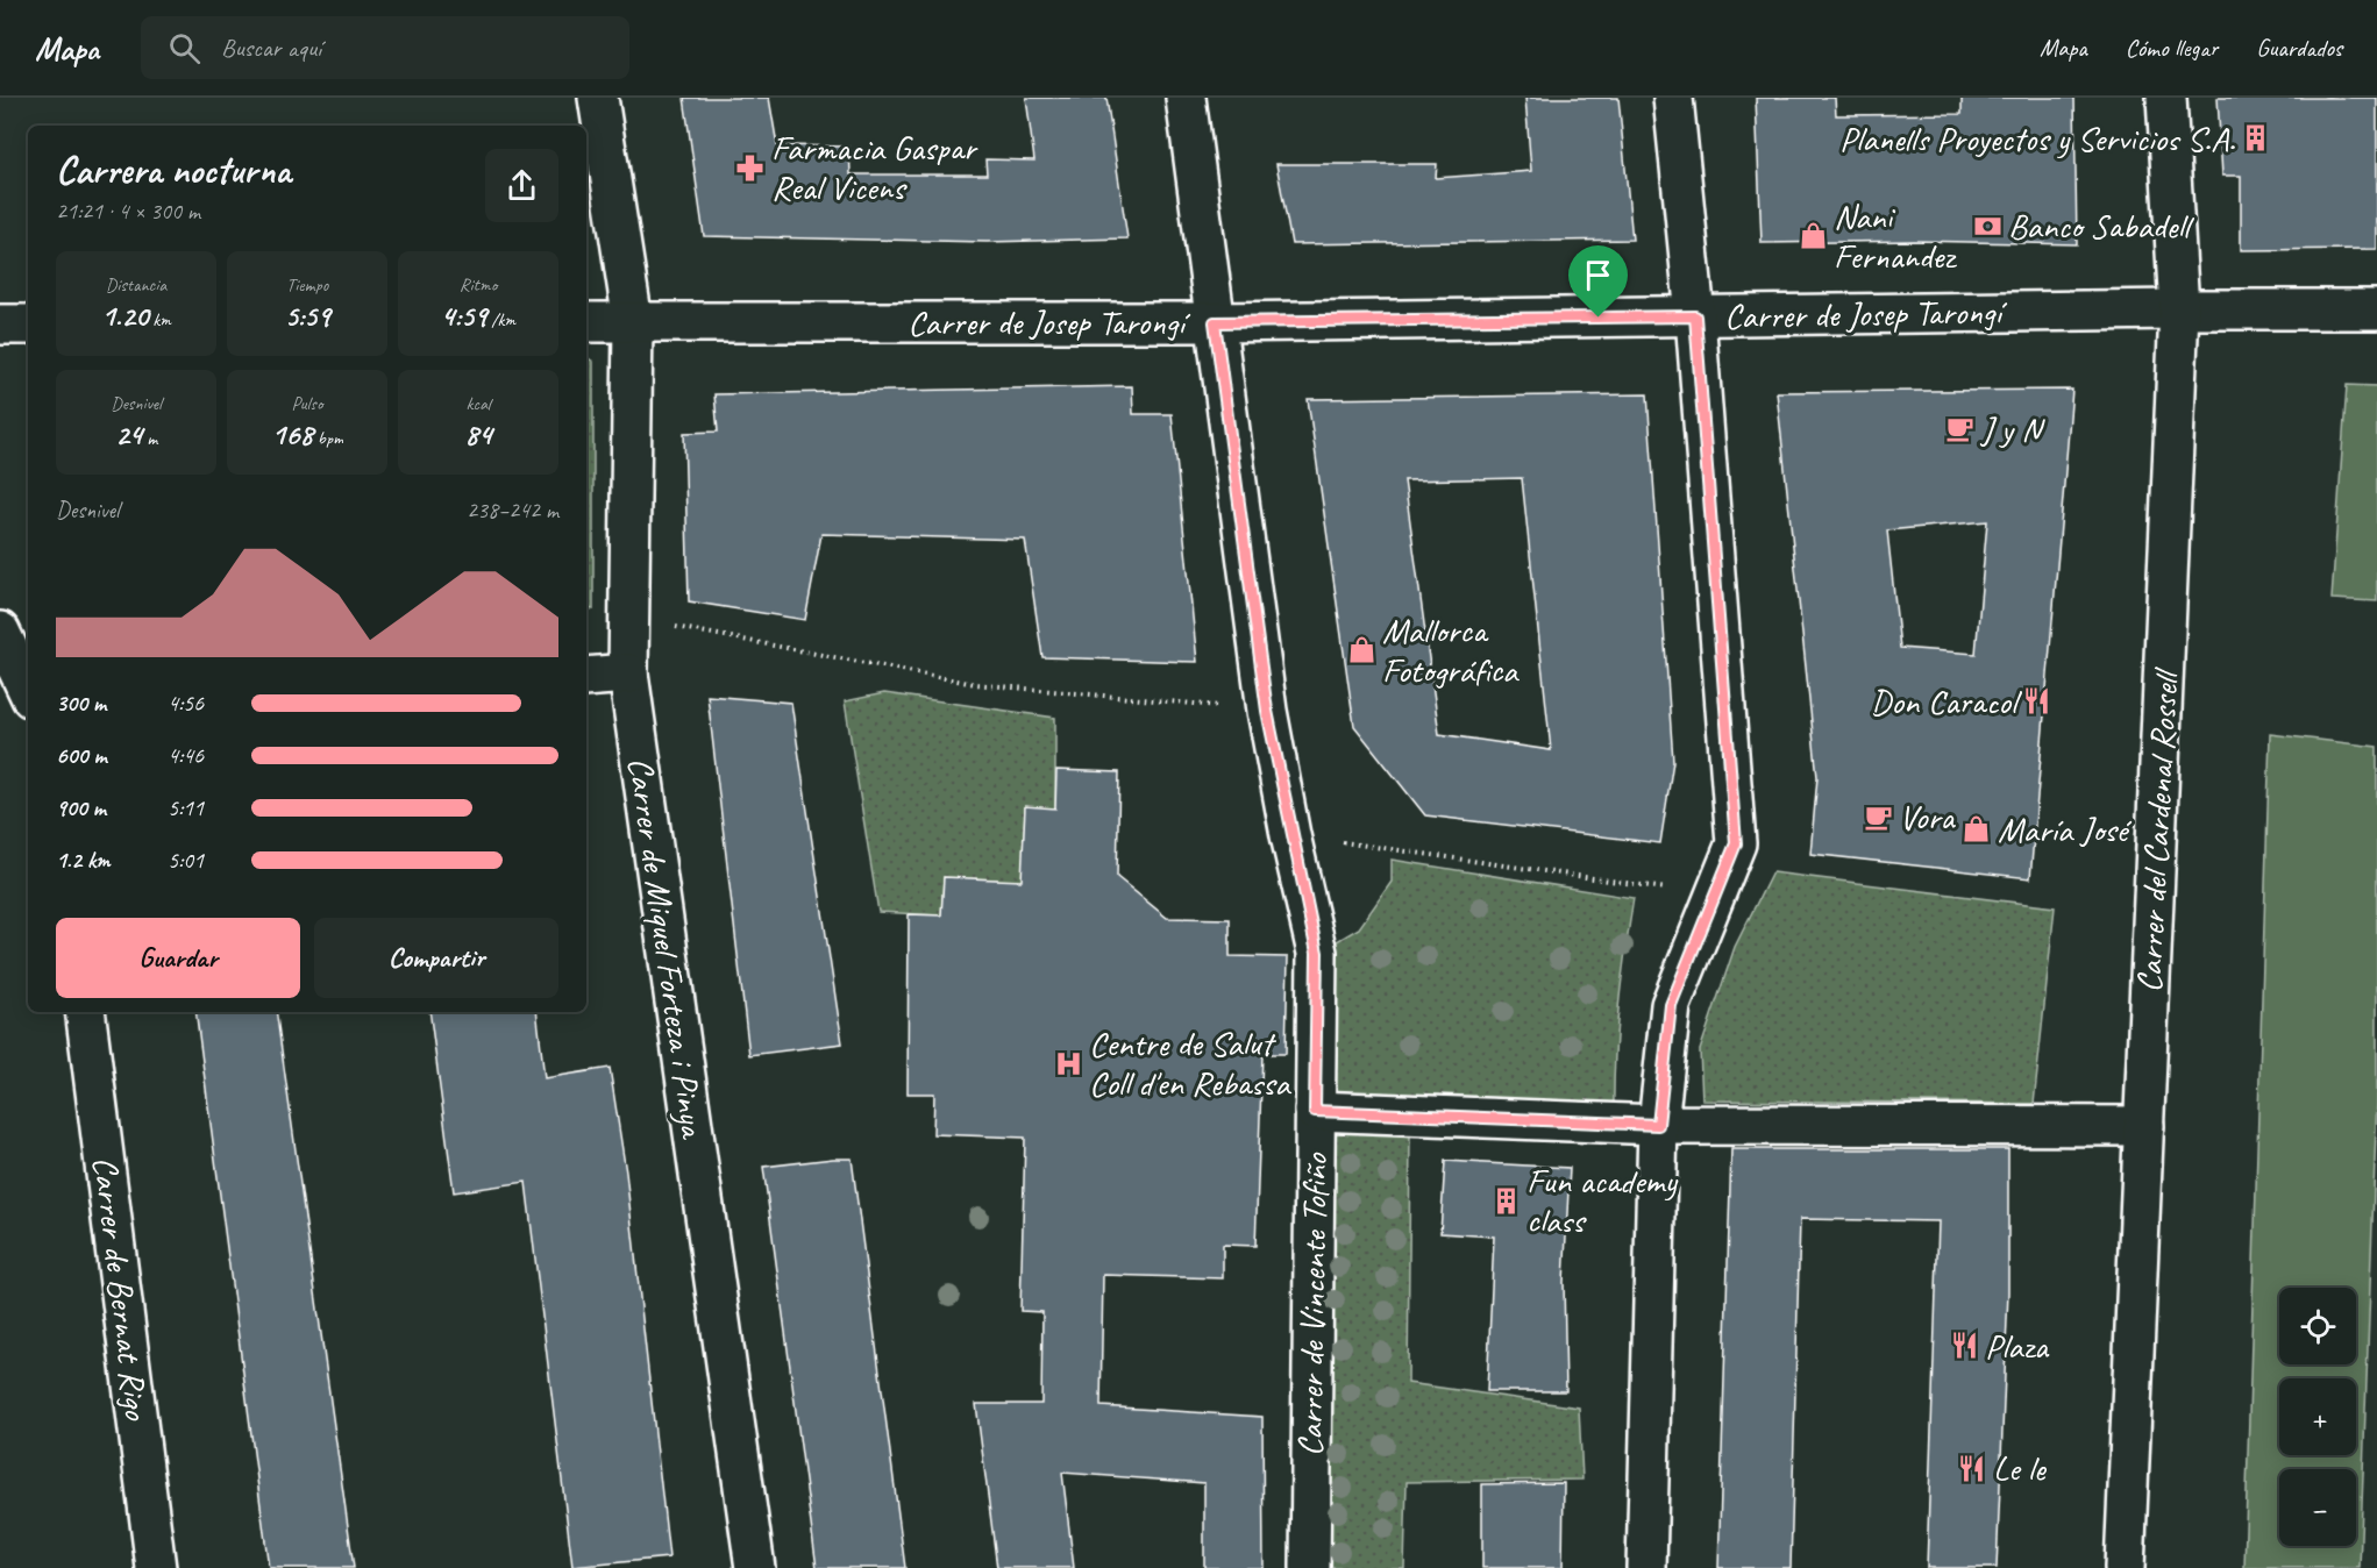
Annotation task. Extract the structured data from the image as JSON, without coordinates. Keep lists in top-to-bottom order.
{
  "streets": {
    "street": [
      "Carrer de Josep Tarongí",
      "Carrer del Cardenal Rossell",
      "Carrer de Miquel Forteza i Pinya",
      "Carrer de Bernat Rigo",
      "Carrer de Vincente Tofiño"
    ]
  },
  "crossings": [
    ["Carrer de Josep Tarongí", "Carrer del Cardenal Rossell"],
    ["Carrer de Josep Tarongí", "Carrer de Miquel Forteza i Pinya"],
    ["Carrer de Josep Tarongí", "Carrer de Vincente Tofiño"]
  ],
  "places": {
    "building": ["Planells Proyectos y Servicios S.A.", "Fun academy class"],
    "pharmacy": ["Farmacia Gaspar Real Vicens"],
    "bank": ["Banco Sabadell"],
    "shop": ["Nani Fernandez", "Mallorca Fotográfica", "María José"],
    "cafe": ["J y N", "Vora"],
    "restaurant": ["Don Caracol", "Plaza", "Le le"],
    "hospital": ["Centre de Salut Coll d'en Rebassa"]
  },
  "page": {
    "header": "Mapa",
    "search": "Buscar aquí",
    "nav": ["Mapa", "Cómo llegar", "Guardados"],
    "heading": ["Carrera nocturna", "21:21 · 4 × 300 m"],
    "stats": [
      ["Distancia", "1.20 km"],
      ["Tiempo", "5:59"],
      ["Ritmo", "4:59 /km"],
      ["Desnivel", "24 m"],
      ["Pulso", "168 bpm"],
      ["kcal", "84"]
    ],
    "chart": ["Desnivel", "238–242 m"],
    "list": [
      {
        "name": "300 m",
        "note": "4:56"
      },
      {
        "name": "600 m",
        "note": "4:46"
      },
      {
        "name": "900 m",
        "note": "5:11"
      },
      {
        "name": "1.2 km",
        "note": "5:01"
      }
    ],
    "buttons": ["Guardar", "Compartir"],
    "map_buttons": ["+", "−"]
  }
}
